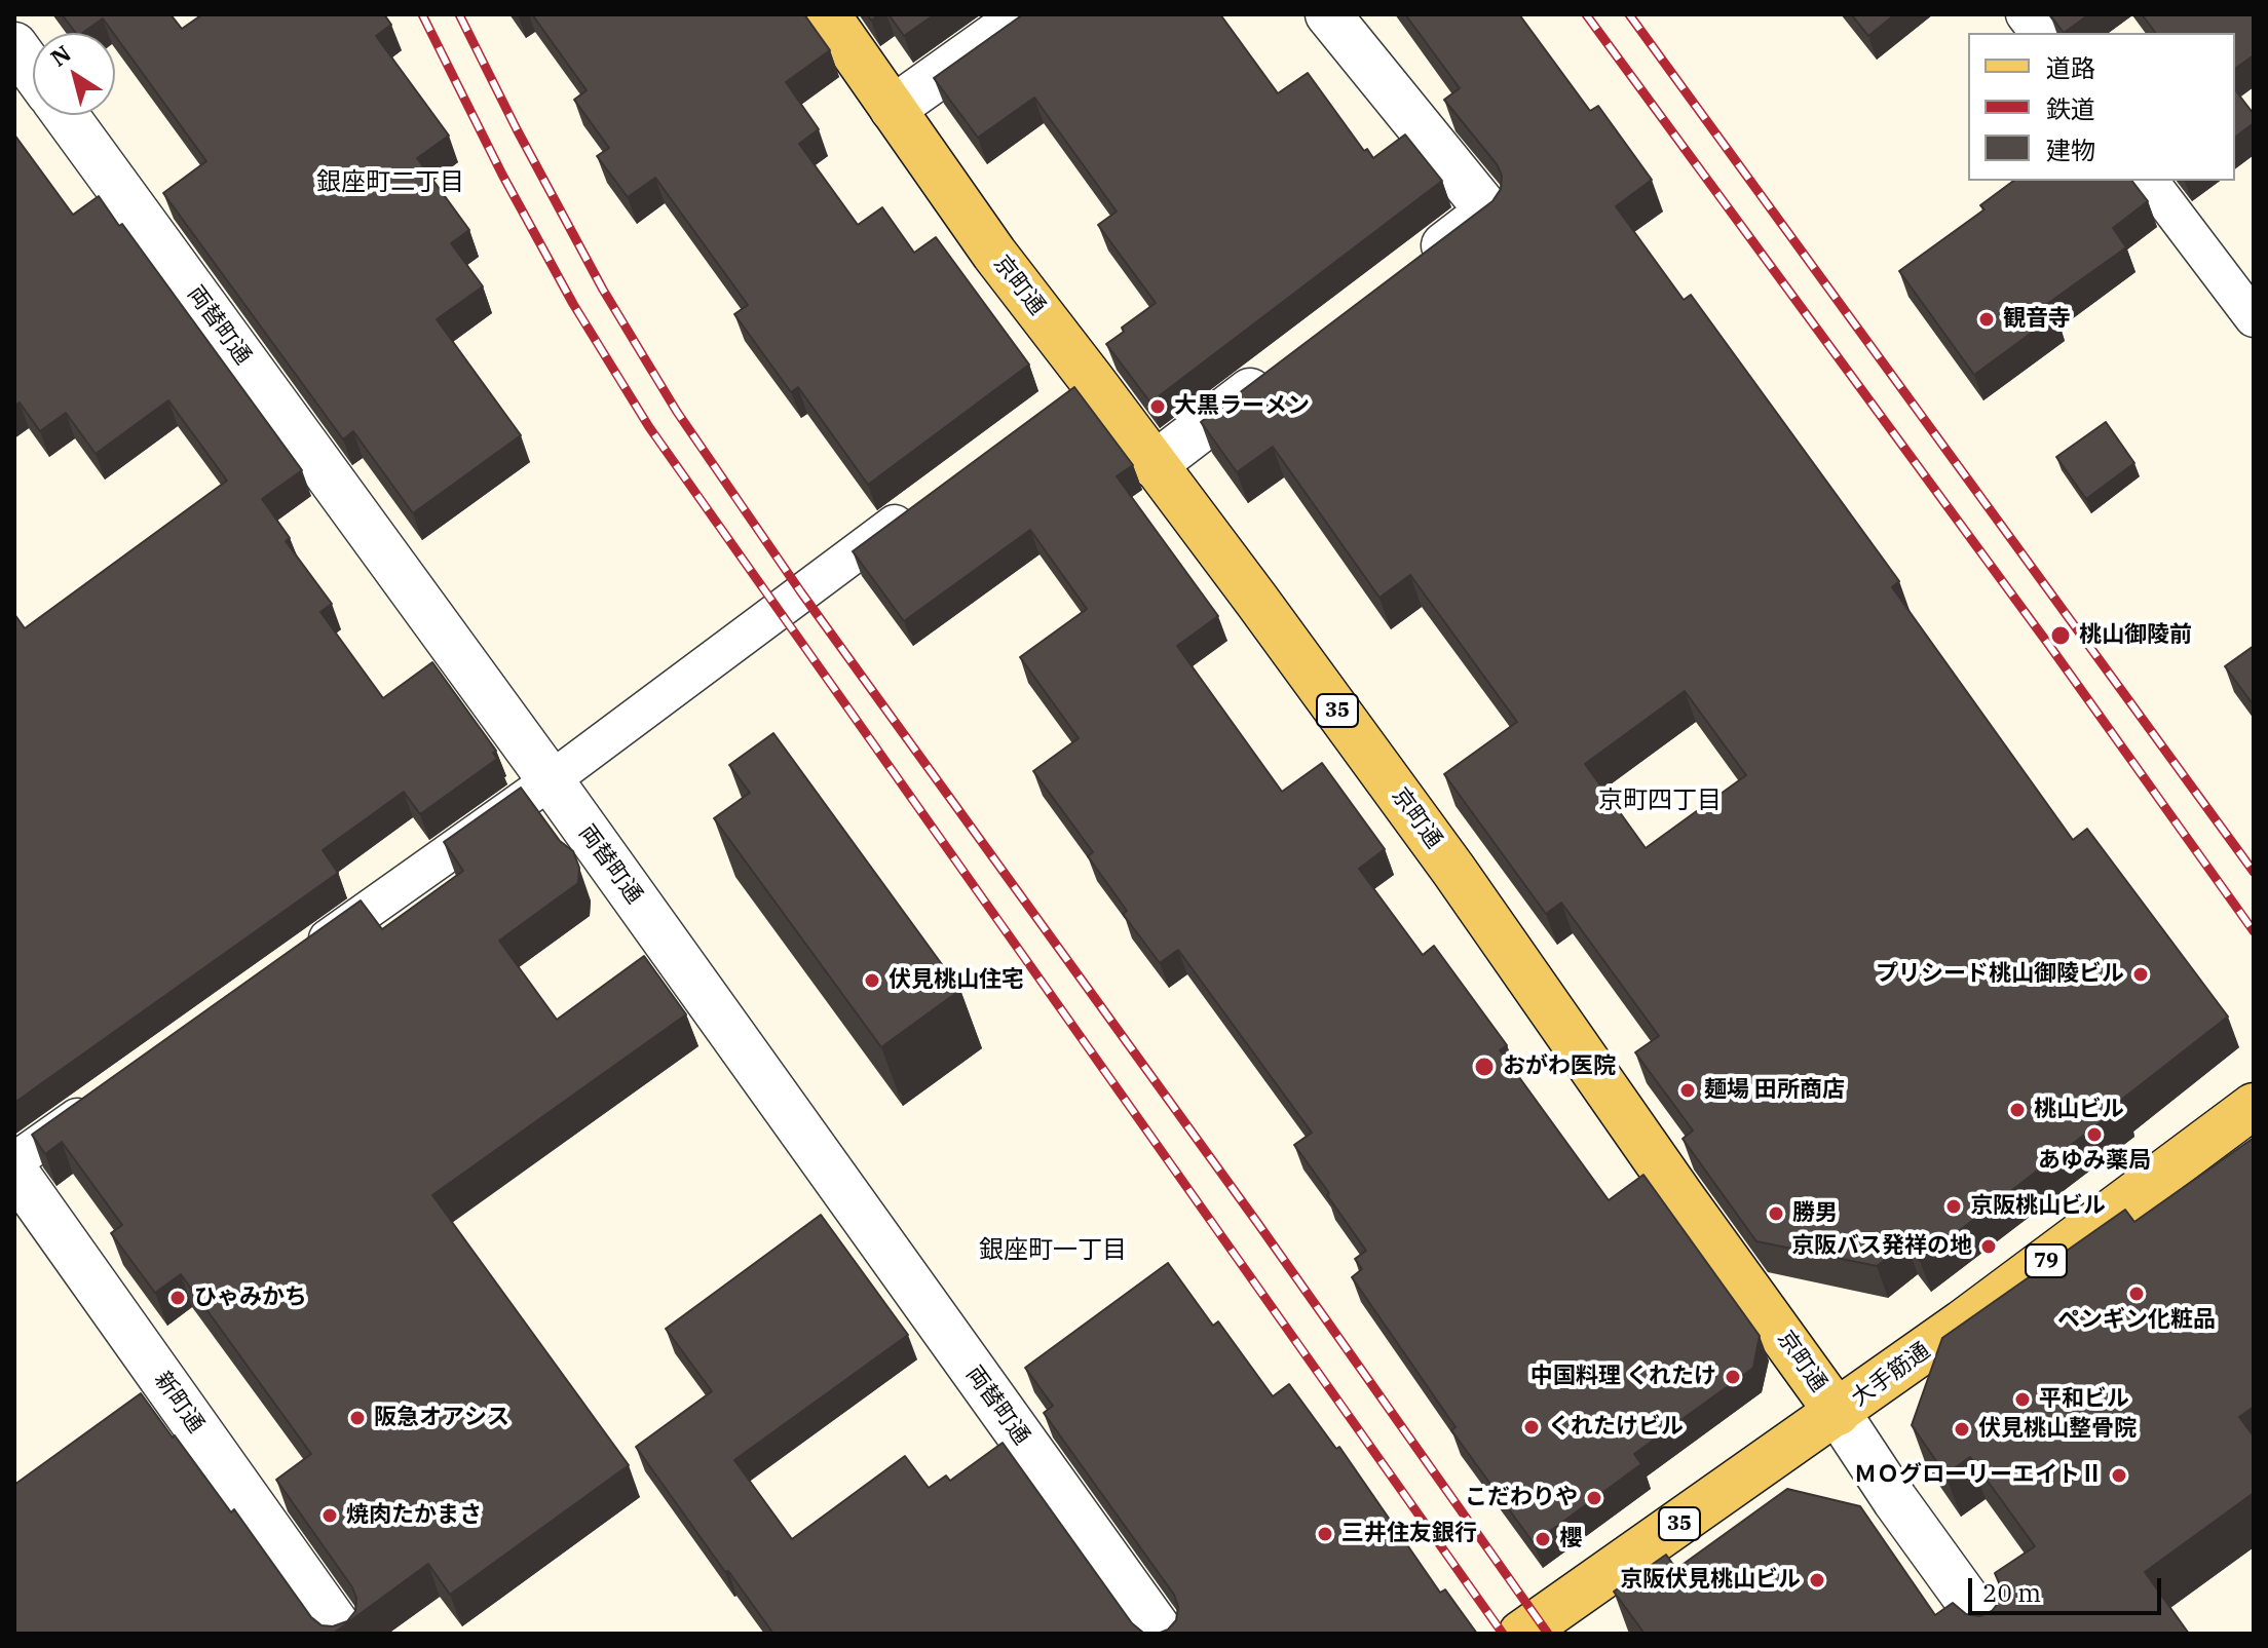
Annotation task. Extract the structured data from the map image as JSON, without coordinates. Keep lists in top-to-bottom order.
{
  "streets": {
    "main road": [
      "京町通",
      "35",
      "79",
      "大手筋通"
    ],
    "street": ["両替町通", "新町通"]
  },
  "crossings": [
    ["京町通", "大手筋通"]
  ],
  "districts": ["銀座町二丁目", "京町四丁目", "銀座町一丁目"],
  "places": [
    "観音寺",
    "大黒ラーメン",
    "桃山御陵前",
    "プリシード桃山御陵ビル",
    "伏見桃山住宅",
    "おがわ医院",
    "麺場 田所商店",
    "桃山ビル",
    "あゆみ薬局",
    "京阪桃山ビル",
    "勝男",
    "京阪バス発祥の地",
    "ペンギン化粧品",
    "ひゃみかち",
    "中国料理 くれたけ",
    "平和ビル",
    "阪急オアシス",
    "くれたけビル",
    "伏見桃山整骨院",
    "ＭＯグローリーエイトⅡ",
    "こだわりや",
    "焼肉たかまさ",
    "三井住友銀行",
    "櫻",
    "京阪伏見桃山ビル"
  ],
  "legend": ["道路", "鉄道", "建物"],
  "scale_bar": "20 m",
  "north": "top left"
}
